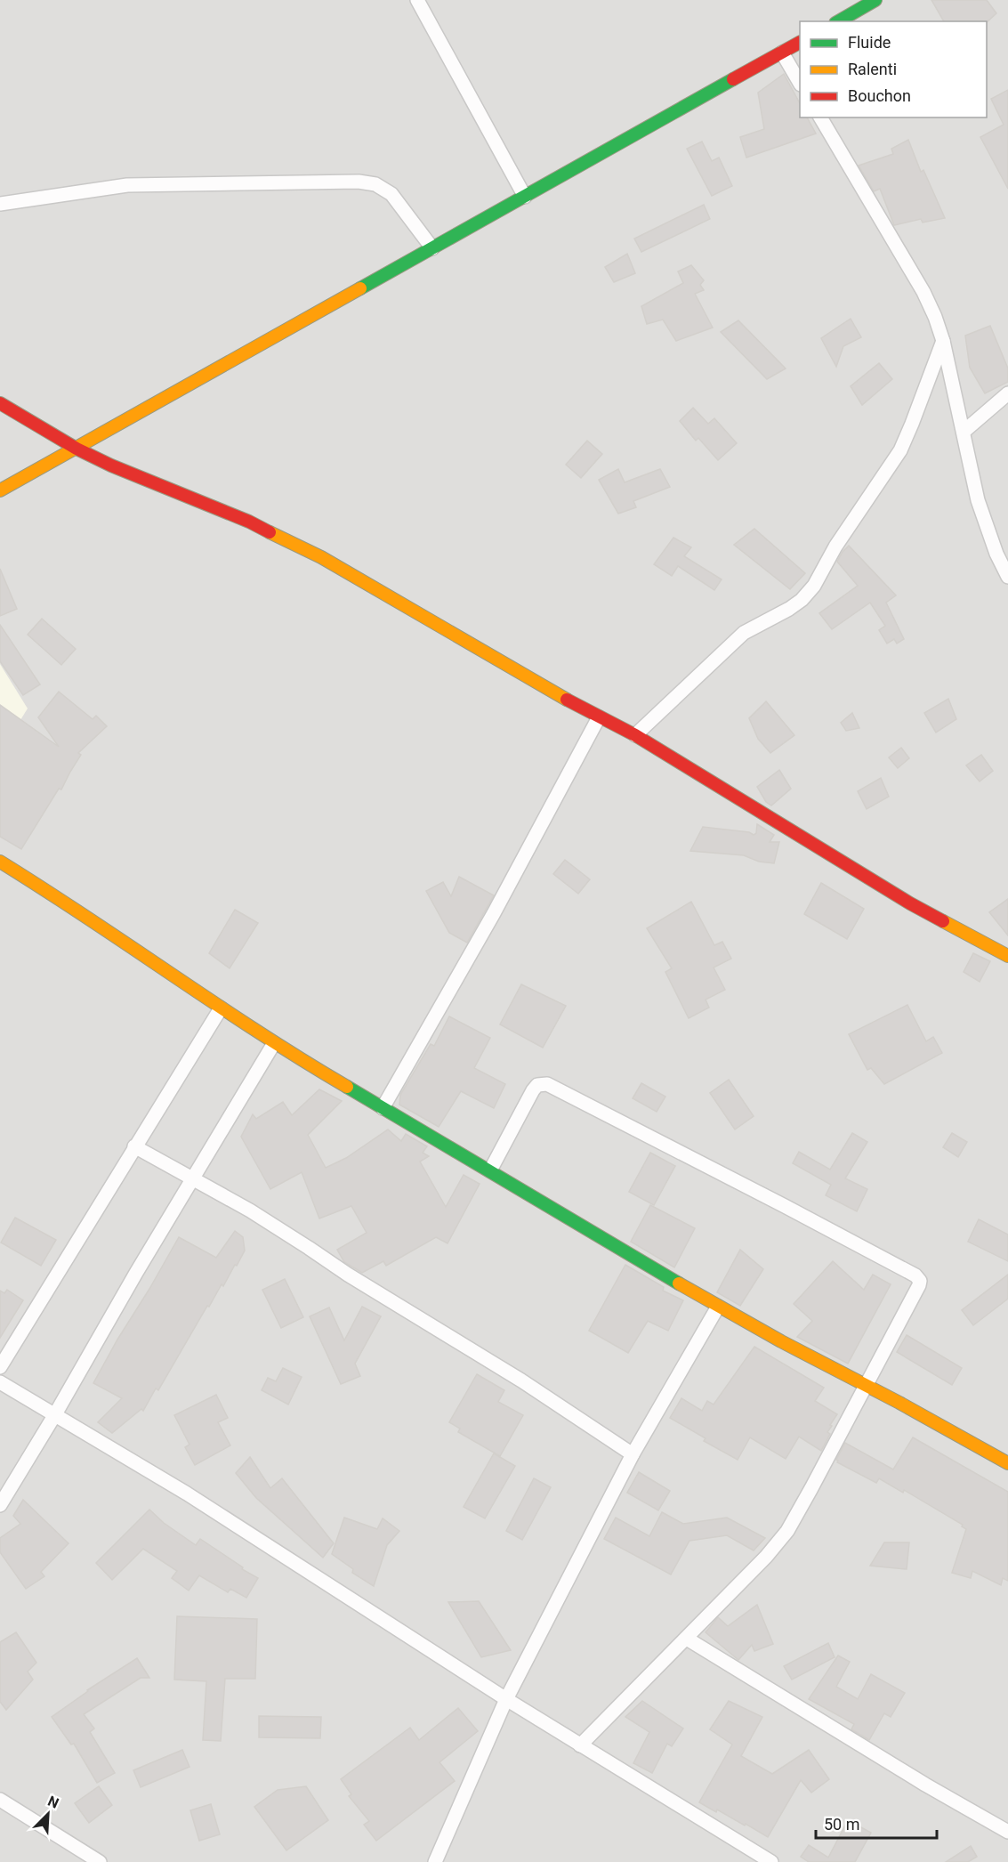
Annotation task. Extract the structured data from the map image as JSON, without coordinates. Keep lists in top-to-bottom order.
{
  "legend": ["Fluide", "Ralenti", "Bouchon"],
  "scale_bar": "50 m",
  "north": "top right"
}
